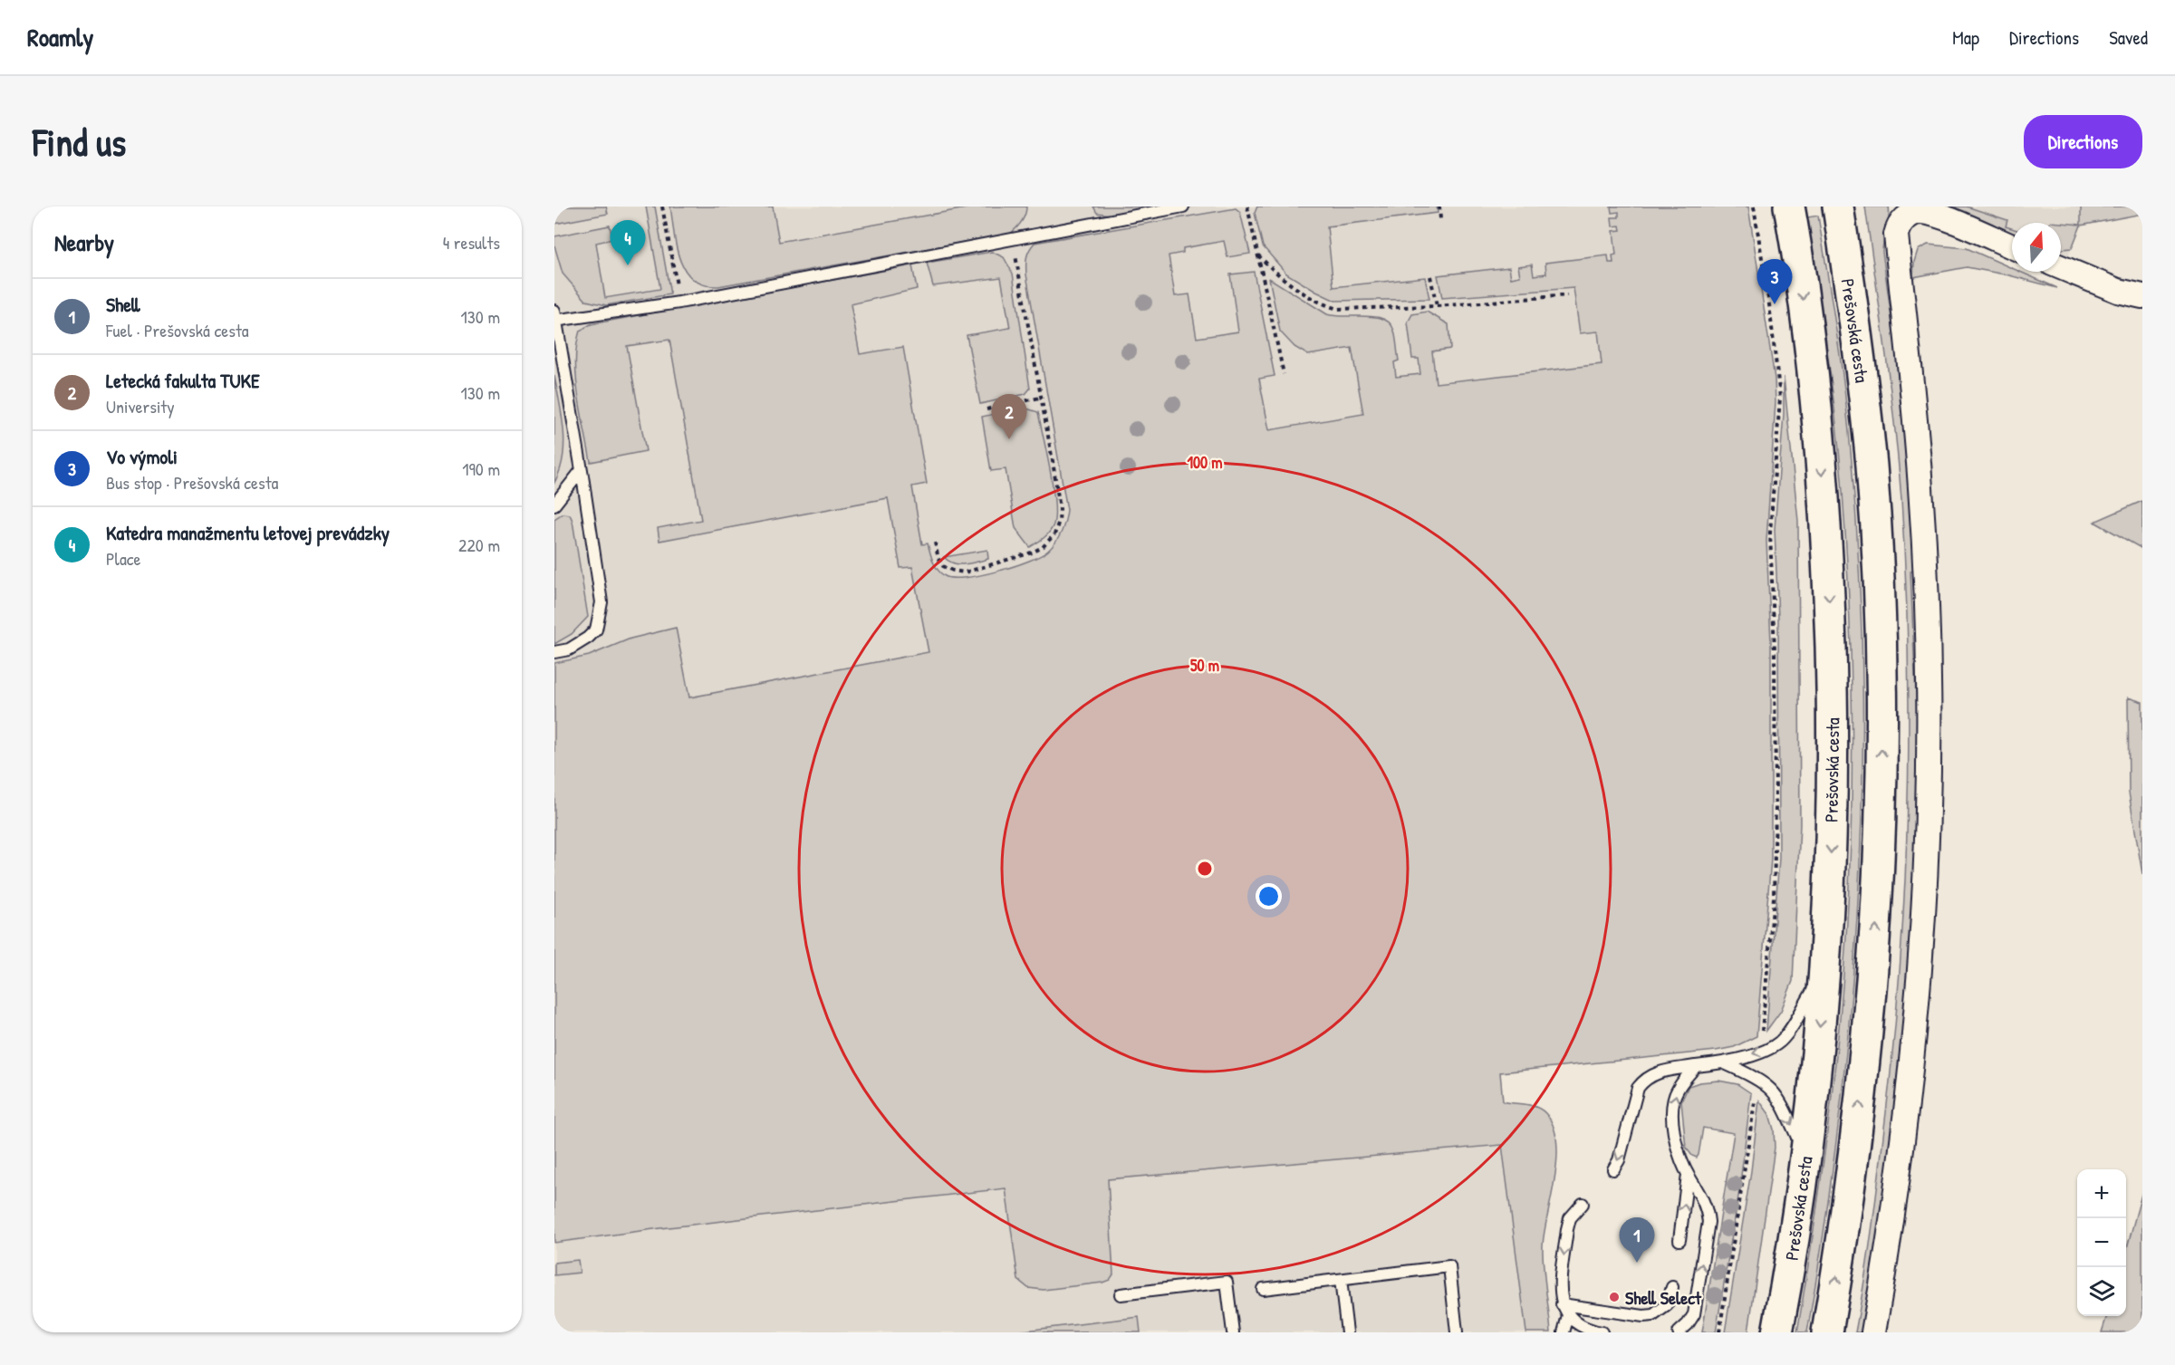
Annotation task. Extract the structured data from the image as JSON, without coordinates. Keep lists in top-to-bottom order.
{
  "streets": {
    "highway": ["Prešovská cesta"]
  },
  "places": ["Shell Select"],
  "north": "top",
  "page": {
    "header": "Roamly",
    "nav": ["Map", "Directions", "Saved"],
    "buttons": "Directions",
    "title": "Find us",
    "heading": ["Nearby", "4 results"],
    "pins": [
      "4",
      "3",
      "2",
      "1"
    ],
    "list": [
      {
        "mark": "1",
        "name": "Shell",
        "note": "Fuel · Prešovská cesta",
        "value": "130 m"
      },
      {
        "mark": "2",
        "name": "Letecká fakulta TUKE",
        "note": "University",
        "value": "130 m"
      },
      {
        "mark": "3",
        "name": "Vo výmoli",
        "note": "Bus stop · Prešovská cesta",
        "value": "190 m"
      },
      {
        "mark": "4",
        "name": "Katedra manažmentu letovej prevádzky",
        "note": "Place",
        "value": "220 m"
      }
    ],
    "map_buttons": ["+", "−"]
  },
  "rings": ["100 m", "50 m"]
}
